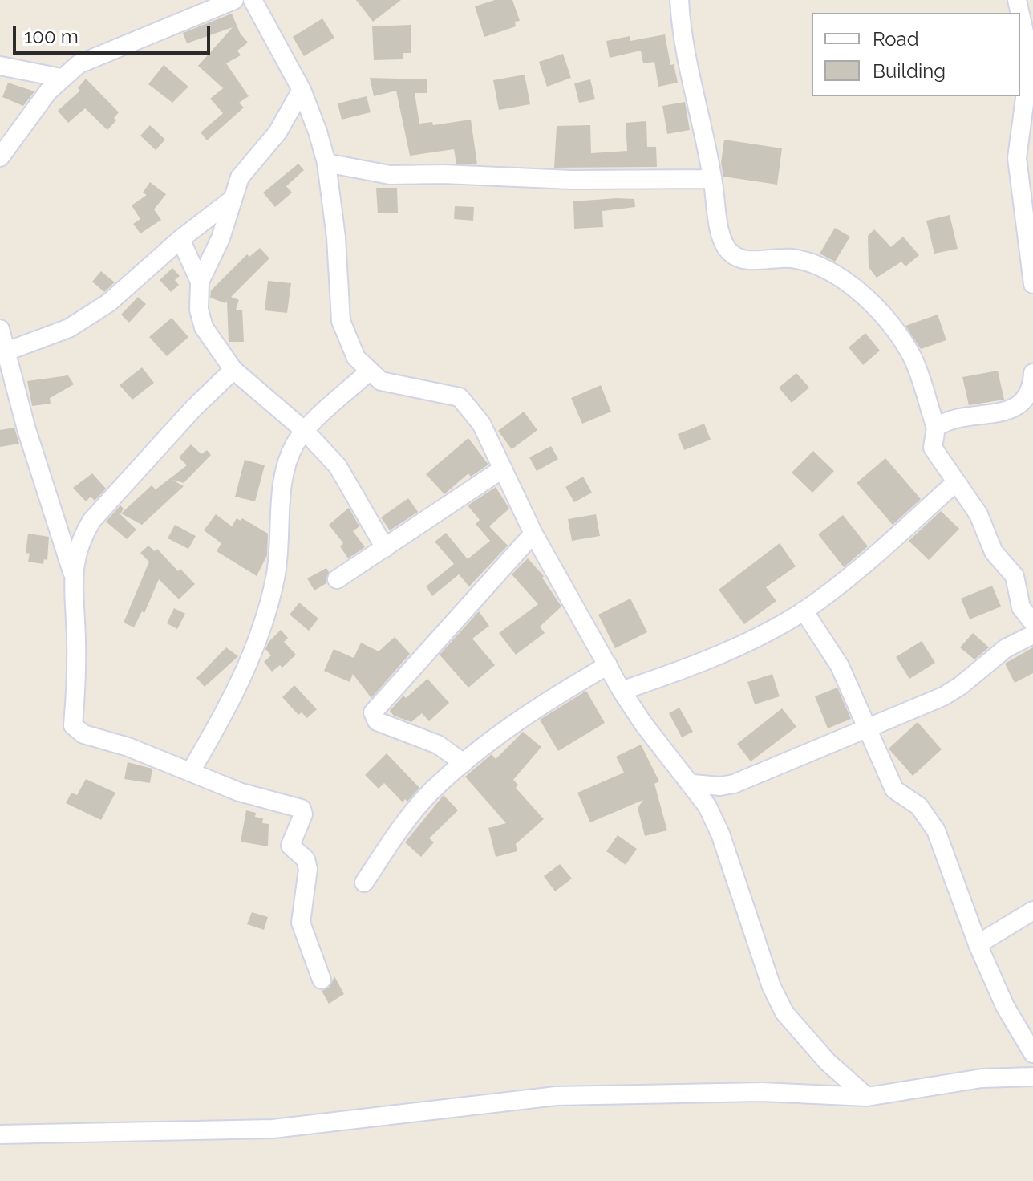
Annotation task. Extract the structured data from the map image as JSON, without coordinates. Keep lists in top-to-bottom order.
{
  "legend": ["Road", "Building"],
  "scale_bar": "100 m"
}
